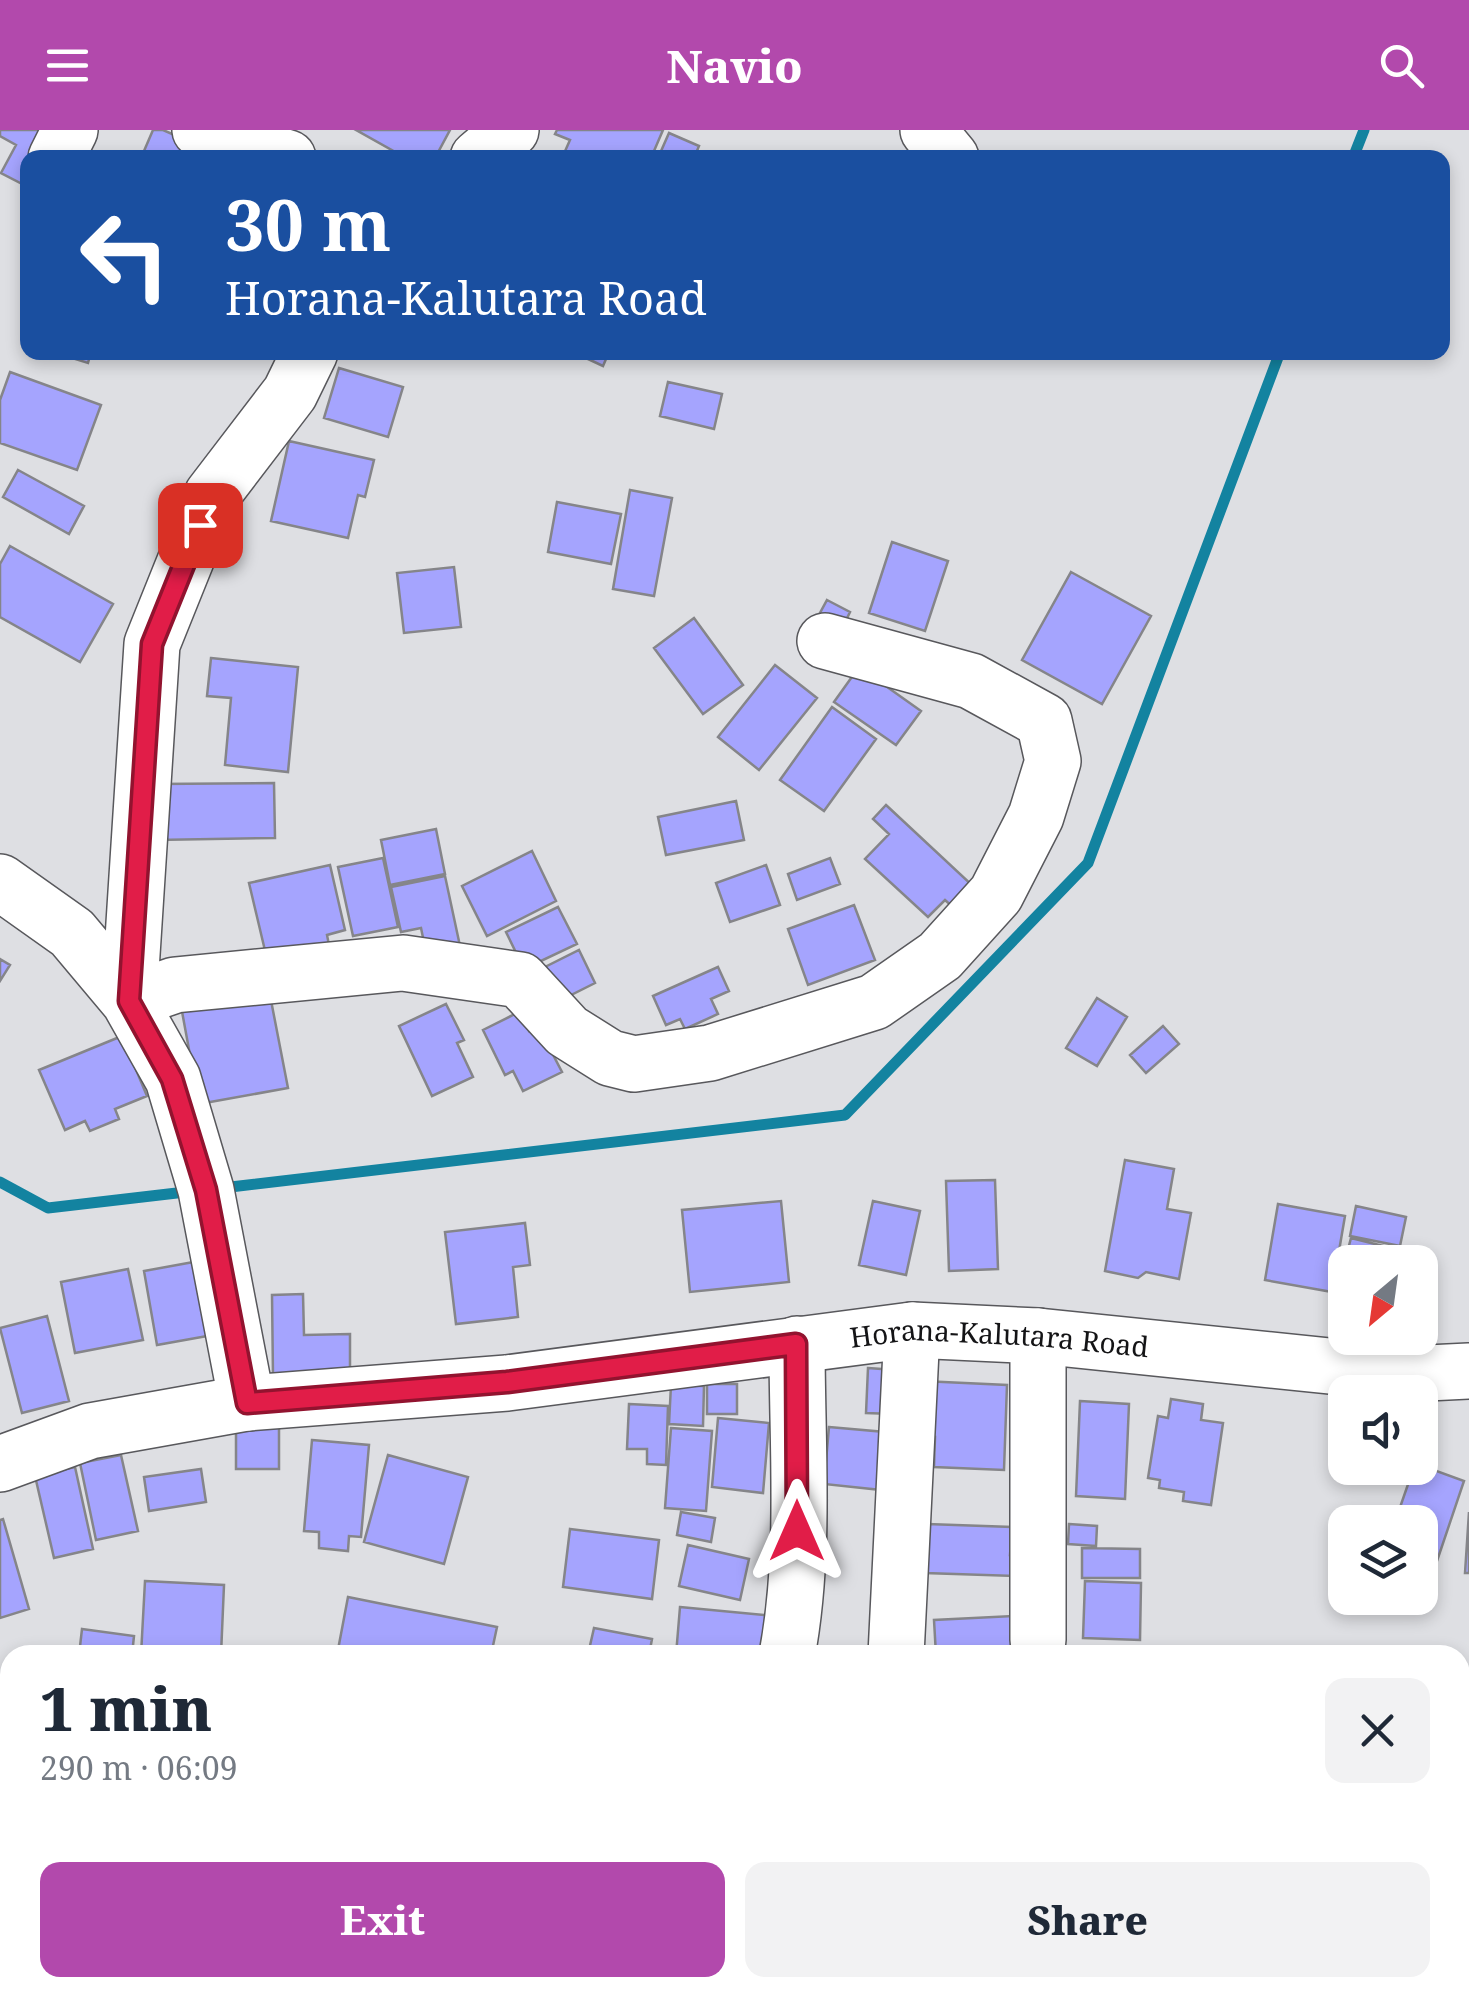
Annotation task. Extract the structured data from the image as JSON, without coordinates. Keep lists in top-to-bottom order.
{
  "streets": {
    "street": ["Horana-Kalutara Road"]
  },
  "north": "bottom left",
  "page": {
    "header": "Navio",
    "turn": ["30 m", "Horana-Kalutara Road"],
    "heading": ["1 min", "290 m · 06:09"],
    "buttons": ["Exit", "Share"]
  }
}
